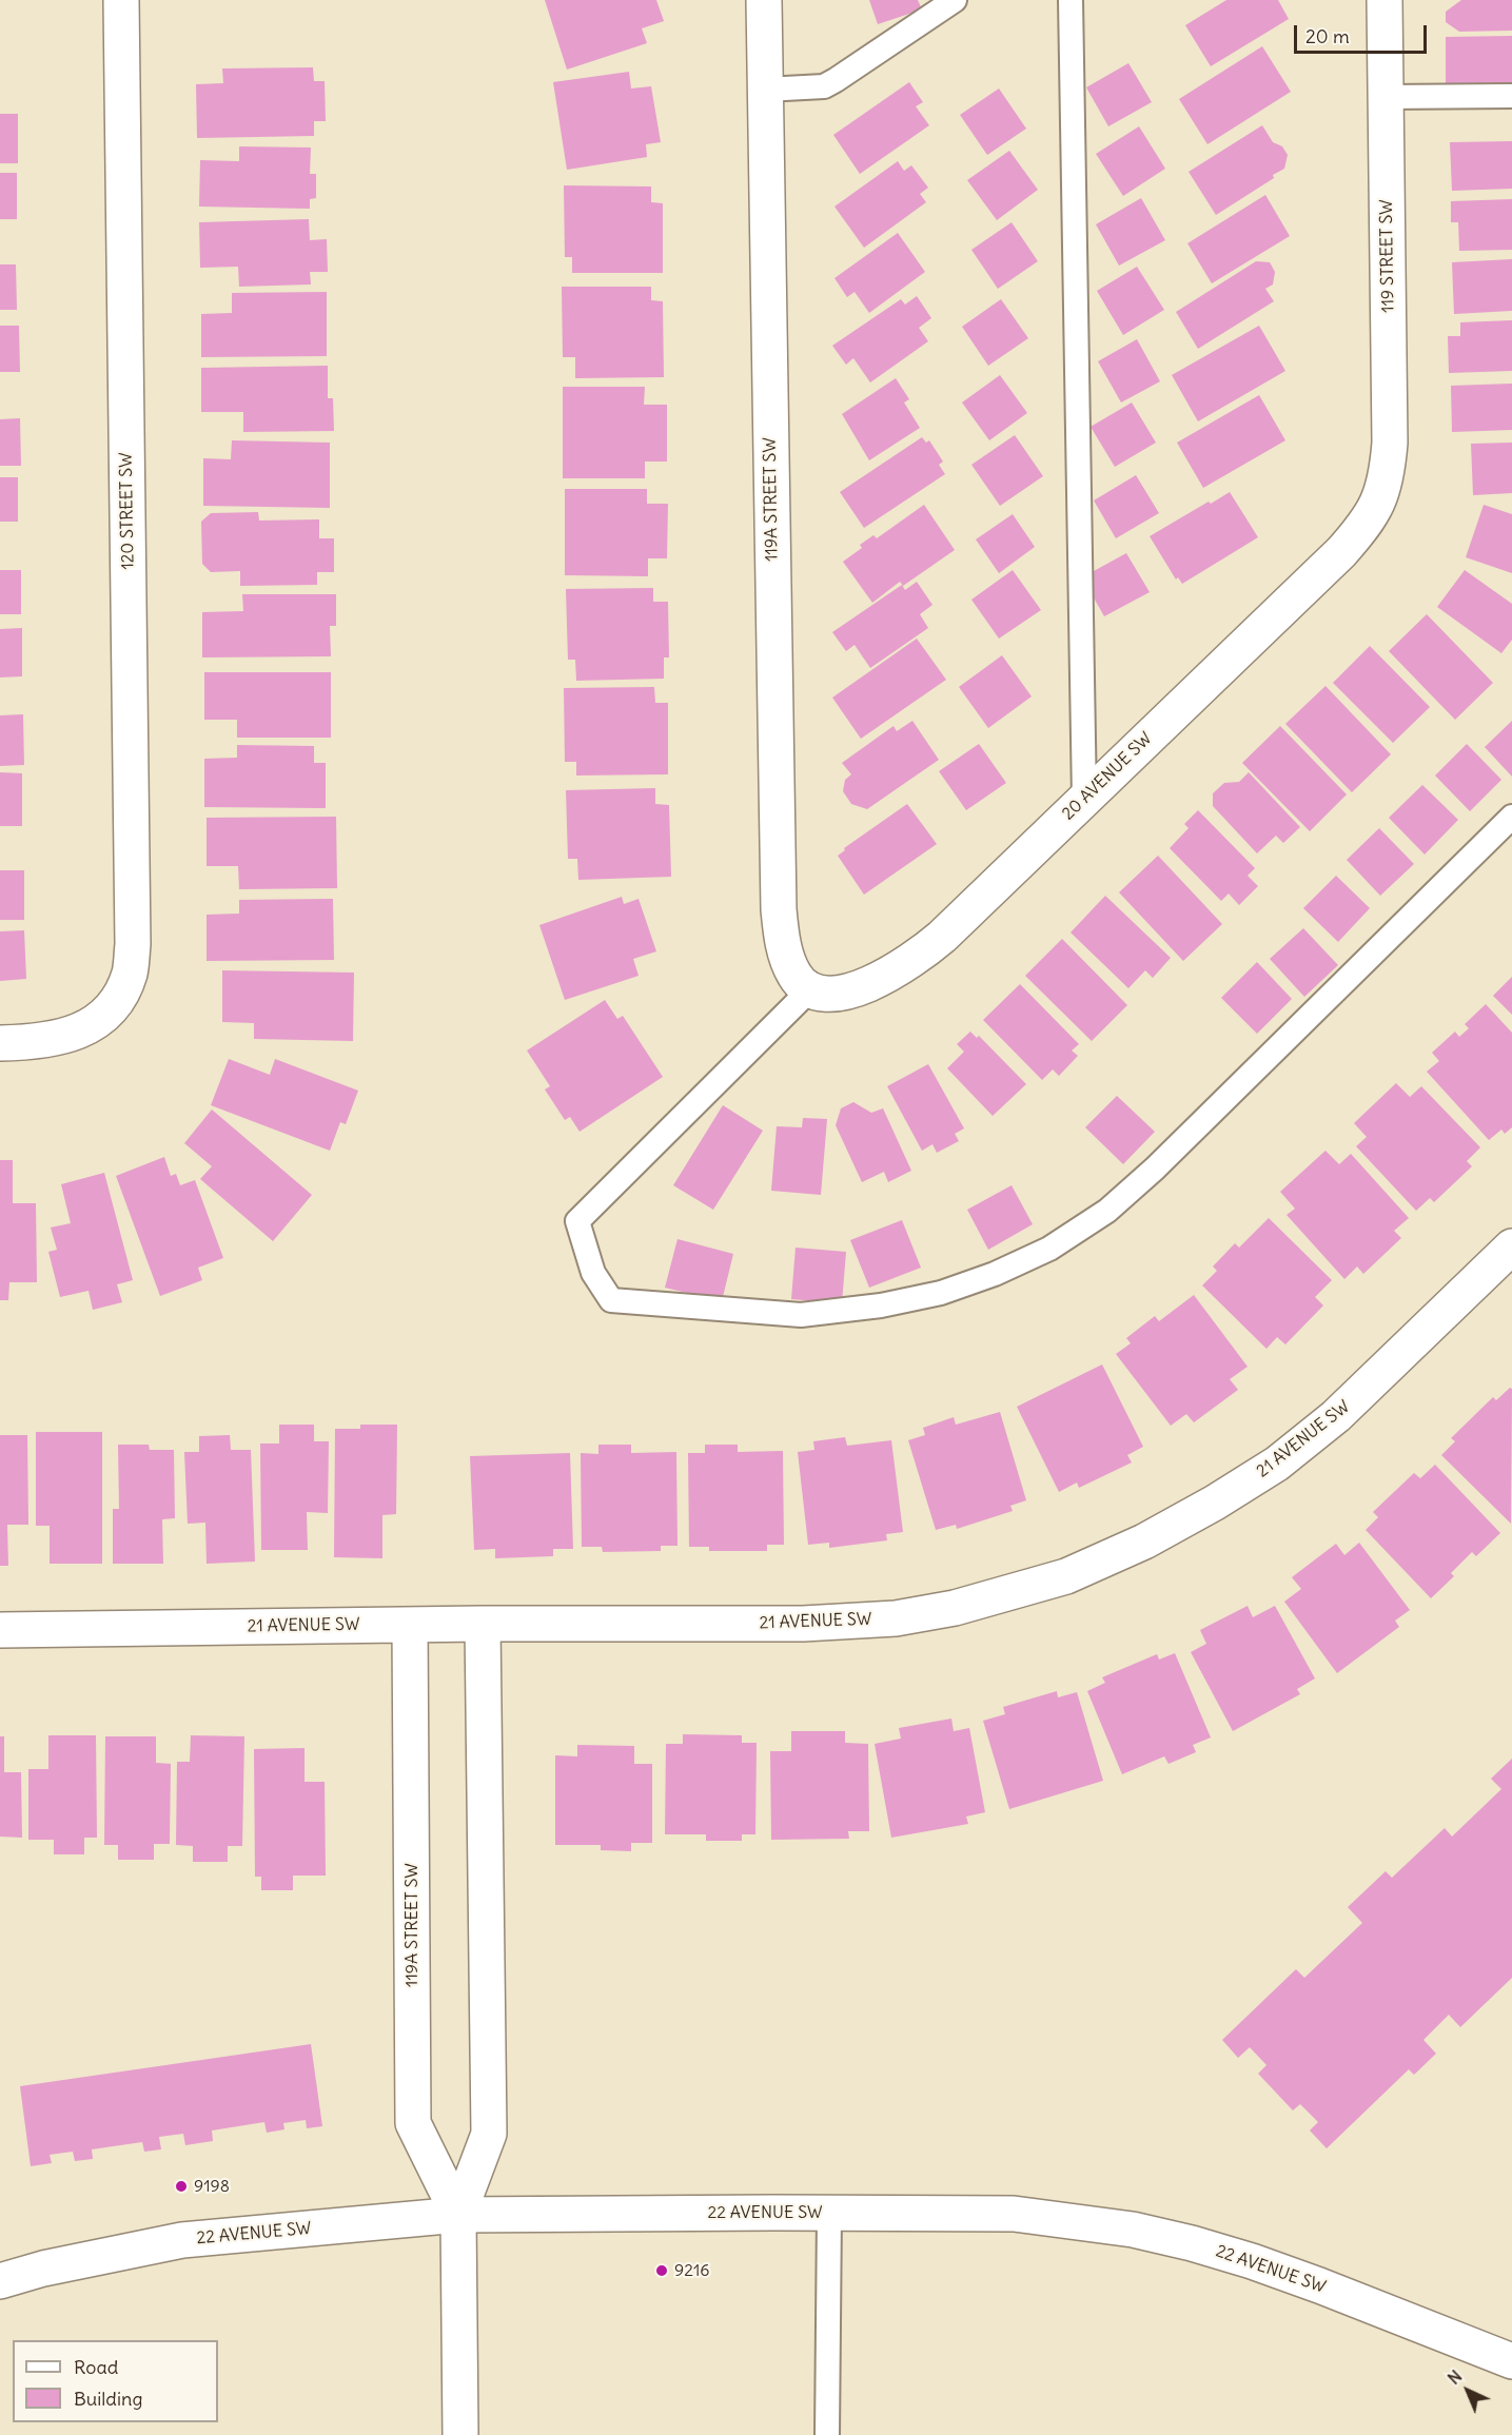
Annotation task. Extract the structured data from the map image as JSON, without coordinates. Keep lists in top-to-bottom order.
{
  "streets": {
    "street": [
      "119 STREET SW",
      "119A STREET SW",
      "120 STREET SW",
      "20 AVENUE SW",
      "21 AVENUE SW",
      "22 AVENUE SW"
    ]
  },
  "crossings": [
    ["119 STREET SW", "20 AVENUE SW"],
    ["119A STREET SW", "20 AVENUE SW"],
    ["119A STREET SW", "21 AVENUE SW"],
    ["119A STREET SW", "22 AVENUE SW"]
  ],
  "places": ["9198", "9216"],
  "legend": ["Road", "Building"],
  "scale_bar": "20 m",
  "north": "top left"
}
